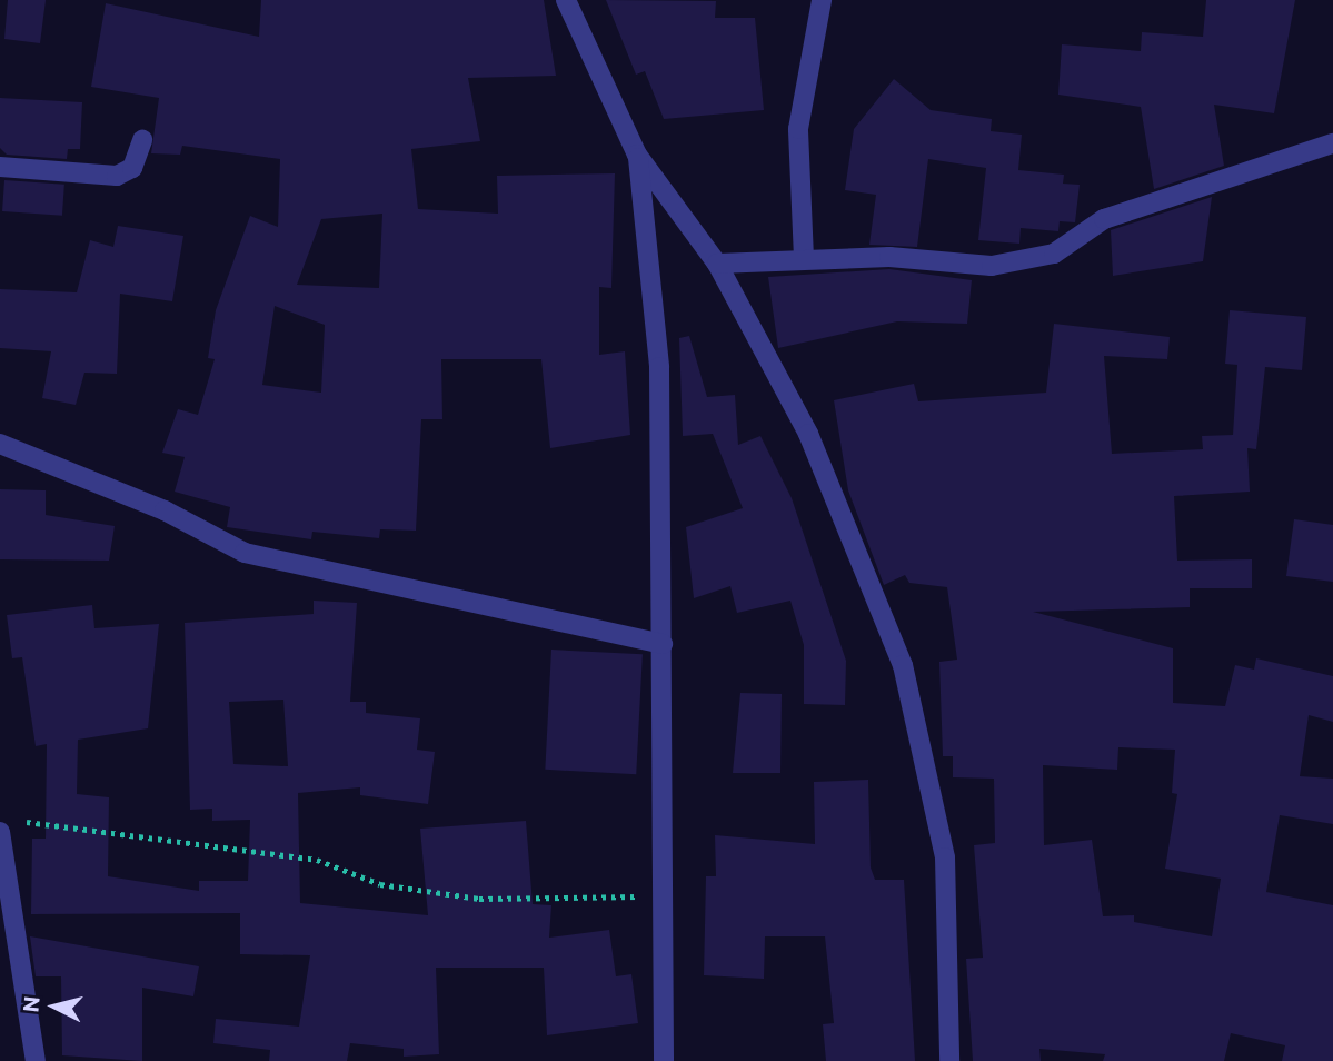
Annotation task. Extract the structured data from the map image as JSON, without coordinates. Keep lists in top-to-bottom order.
{
  "north": "left"
}
